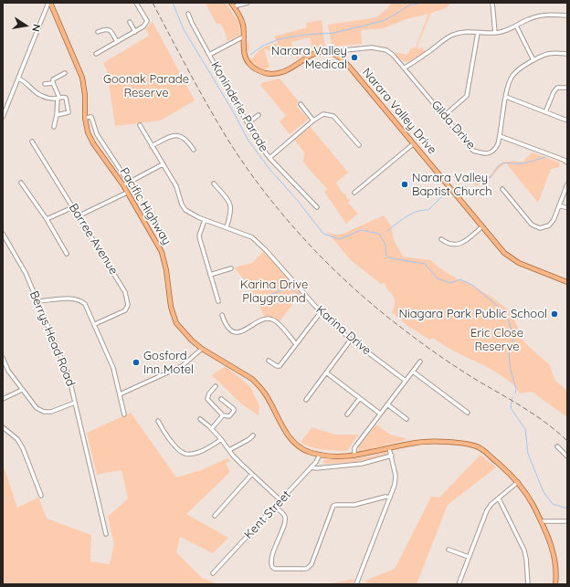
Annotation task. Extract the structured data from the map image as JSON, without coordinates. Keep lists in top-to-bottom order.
{
  "streets": {
    "main road": ["Narara Valley Drive", "Pacific Highway"],
    "street": [
      "Koninderie Parade",
      "Gilda Drive",
      "Barree Avenue",
      "Karina Drive",
      "Berrys Head Road",
      "Kent Street"
    ]
  },
  "crossings": [
    ["Narara Valley Drive", "Gilda Drive"],
    ["Pacific Highway", "Kent Street"]
  ],
  "parks": ["Goonak Parade Reserve", "Karina Drive Playground", "Eric Close Reserve"],
  "places": [
    "Narara Valley Medical",
    "Narara Valley Baptist Church",
    "Niagara Park Public School",
    "Gosford Inn Motel"
  ],
  "north": "right"
}
